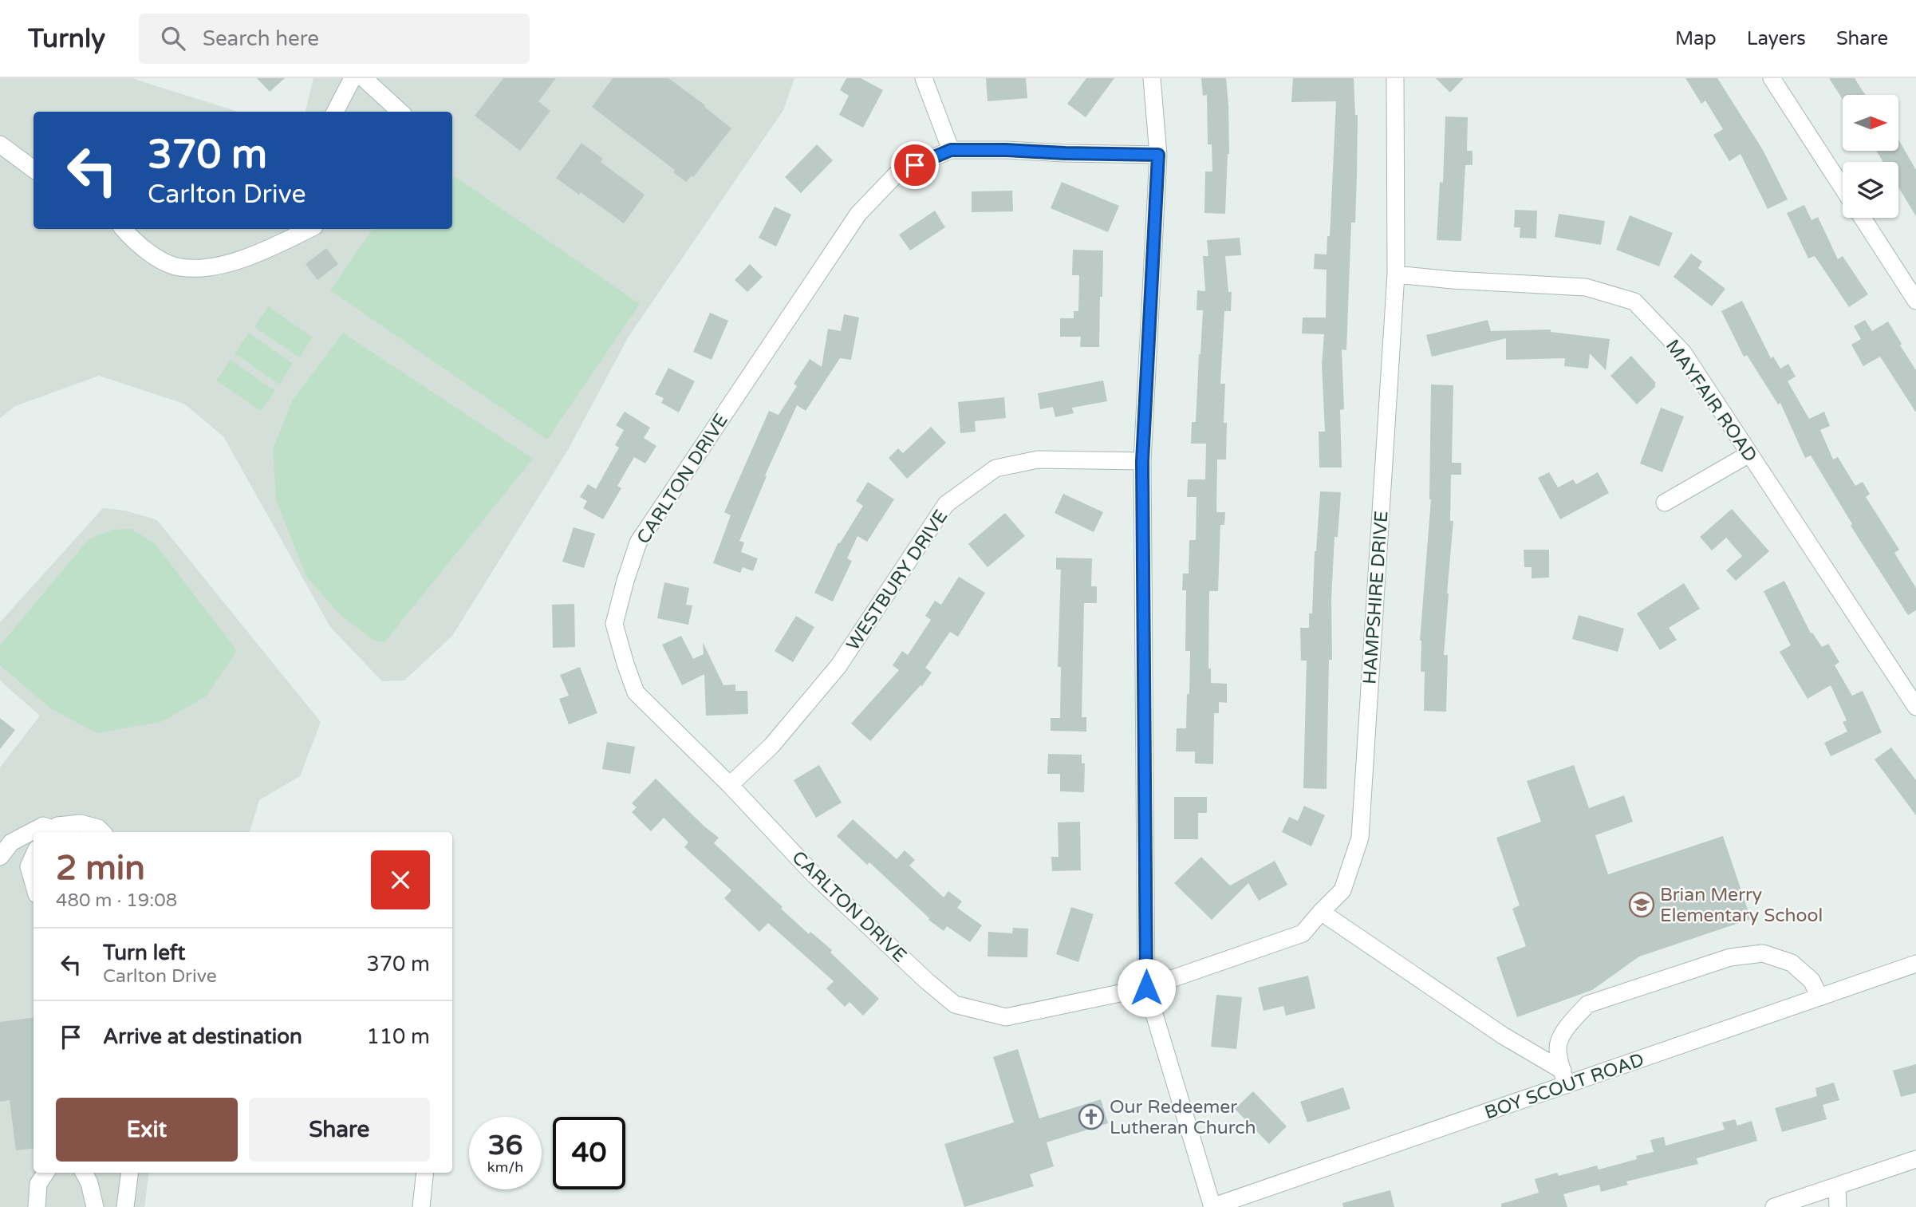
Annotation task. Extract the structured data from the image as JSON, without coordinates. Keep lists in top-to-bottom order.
{
  "streets": {
    "street": [
      "MAYFAIR ROAD",
      "CARLTON DRIVE",
      "WESTBURY DRIVE",
      "HAMPSHIRE DRIVE",
      "BOY SCOUT ROAD"
    ]
  },
  "crossings": [
    ["MAYFAIR ROAD", "HAMPSHIRE DRIVE"],
    ["CARLTON DRIVE", "WESTBURY DRIVE"],
    ["CARLTON DRIVE", "HAMPSHIRE DRIVE"]
  ],
  "places": {
    "school or university": ["Brian Merry Elementary School"],
    "church": ["Our Redeemer Lutheran Church"]
  },
  "north": "right",
  "page": {
    "header": "Turnly",
    "search": "Search here",
    "nav": ["Map", "Layers", "Share"],
    "turn": ["370 m", "Carlton Drive"],
    "heading": ["2 min", "480 m · 19:08"],
    "list": [
      {
        "name": "Turn left",
        "note": "Carlton Drive",
        "value": "370 m"
      },
      {
        "name": "Arrive at destination",
        "value": "110 m"
      }
    ],
    "buttons": ["Exit", "Share"],
    "speed": "36 km/h",
    "limit": "40"
  }
}
